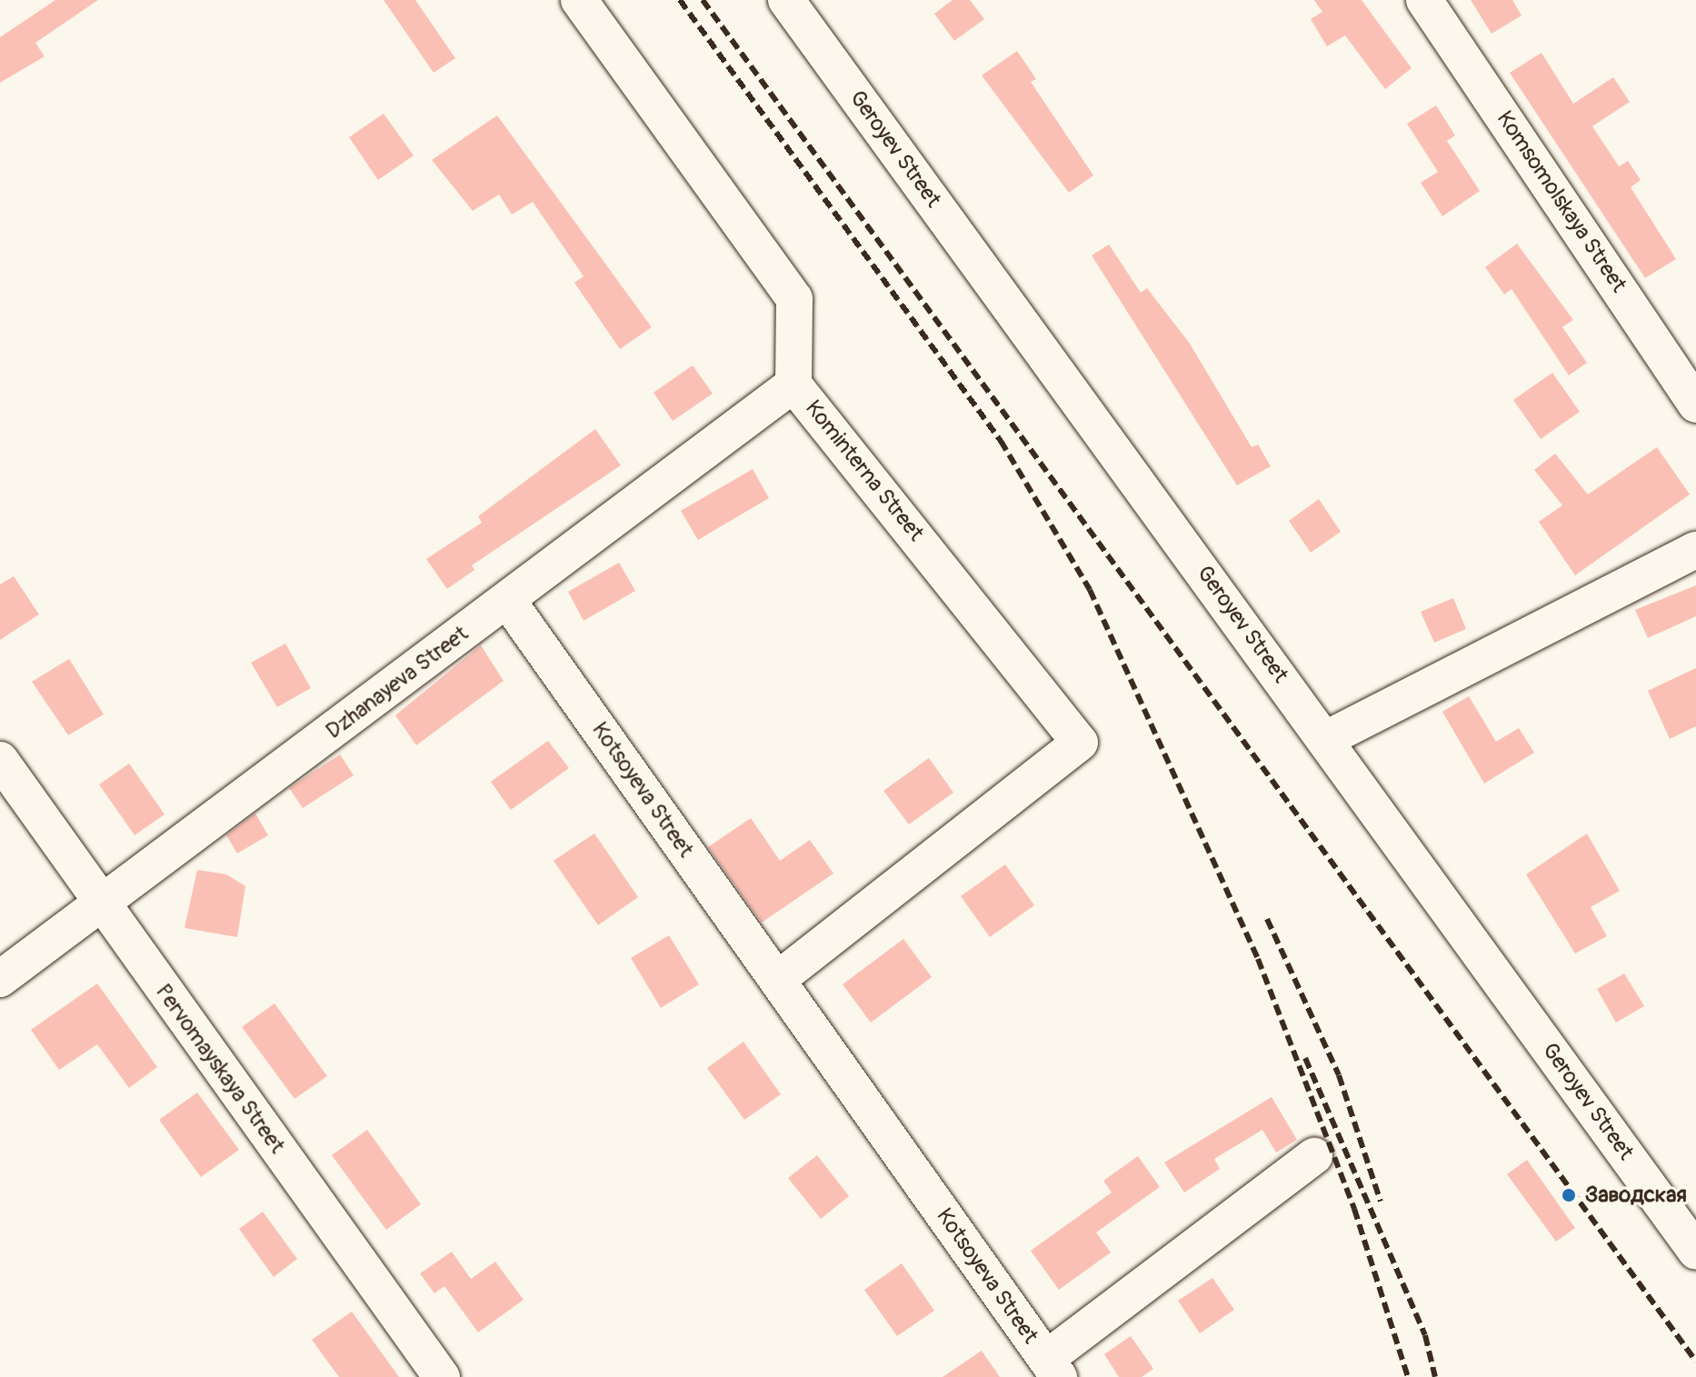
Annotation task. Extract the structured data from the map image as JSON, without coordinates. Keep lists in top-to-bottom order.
{
  "streets": {
    "street": [
      "Geroyev Street",
      "Komsomolskaya Street",
      "Kominterna Street",
      "Dzhanayeva Street",
      "Kotsoyeva Street",
      "Pervomayskaya Street"
    ]
  },
  "crossings": [
    ["Kominterna Street", "Dzhanayeva Street"],
    ["Kominterna Street", "Kotsoyeva Street"],
    ["Dzhanayeva Street", "Kotsoyeva Street"],
    ["Dzhanayeva Street", "Pervomayskaya Street"]
  ],
  "places": ["Заводская"]
}
